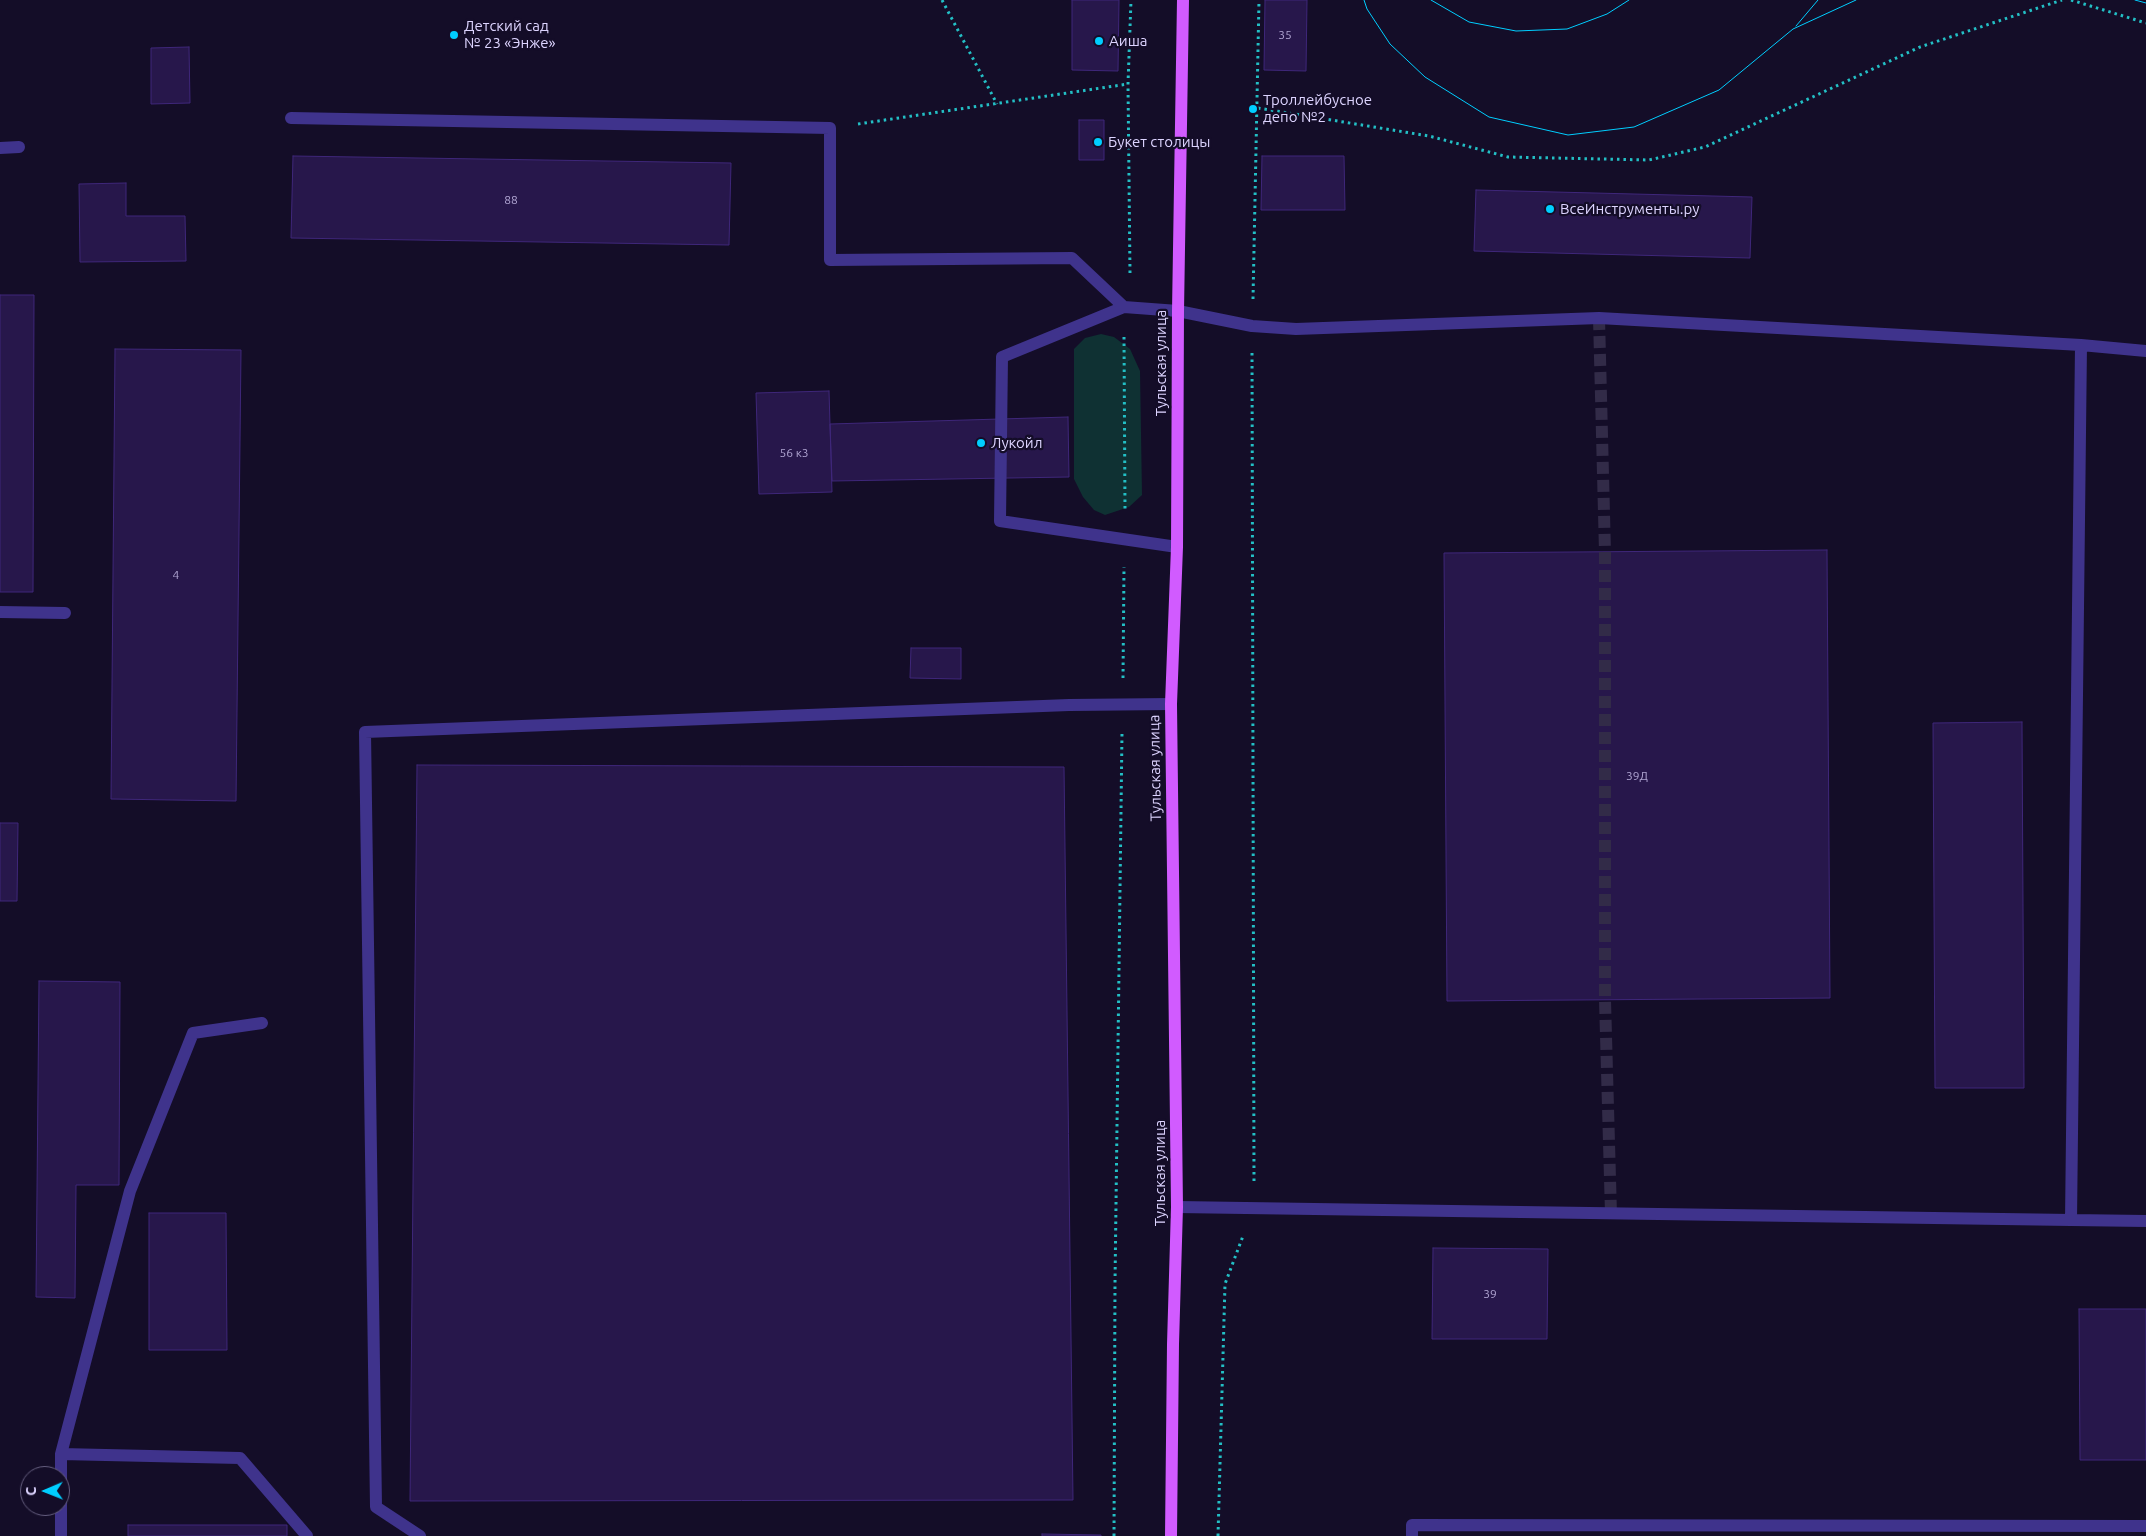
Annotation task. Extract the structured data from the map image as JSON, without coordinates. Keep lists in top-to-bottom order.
{
  "streets": {
    "main road": ["Тульская улица"]
  },
  "places": [
    "Детский сад № 23 «Энже»",
    "Аиша",
    "Троллейбусное депо №2",
    "Букет столицы",
    "ВсеИнструменты.ру",
    "Лукойл"
  ],
  "house_numbers": [
    "35",
    "88",
    "56 к3",
    "4",
    "39Д",
    "39"
  ],
  "north": "left"
}
